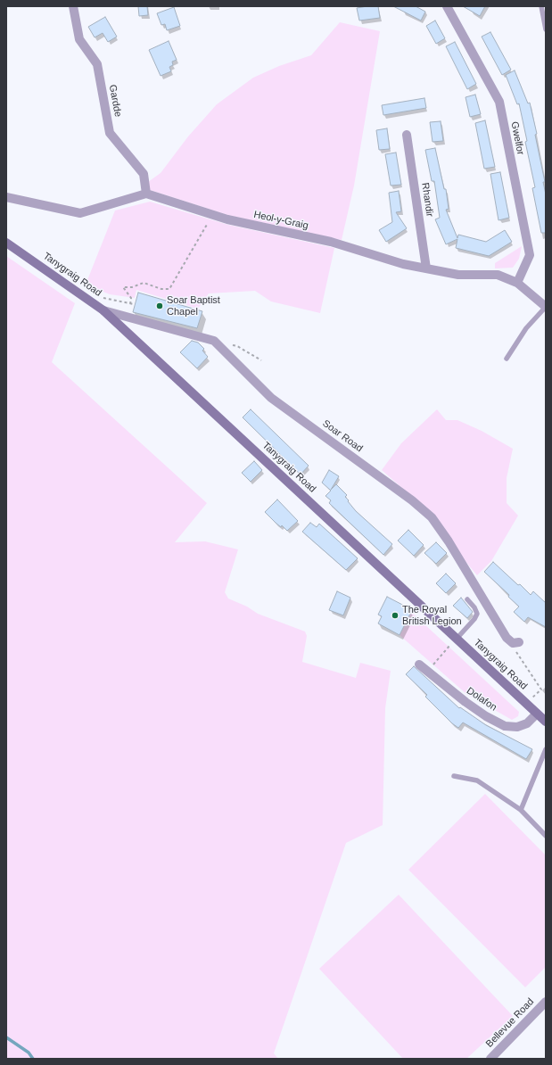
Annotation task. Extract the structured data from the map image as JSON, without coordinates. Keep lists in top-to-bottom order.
{
  "streets": {
    "main road": ["Tanygraig Road"],
    "street": [
      "Gardde",
      "Gwelfor",
      "Rhandir",
      "Heol-y-Graig",
      "Soar Road",
      "Dolafon",
      "Bellevue Road"
    ]
  },
  "crossings": [
    ["Gardde", "Heol-y-Graig"],
    ["Gwelfor", "Heol-y-Graig"],
    ["Rhandir", "Heol-y-Graig"],
    ["Tanygraig Road", "Soar Road"],
    ["Tanygraig Road", "Dolafon"]
  ],
  "places": ["Soar Baptist Chapel", "The Royal British Legion"]
}
